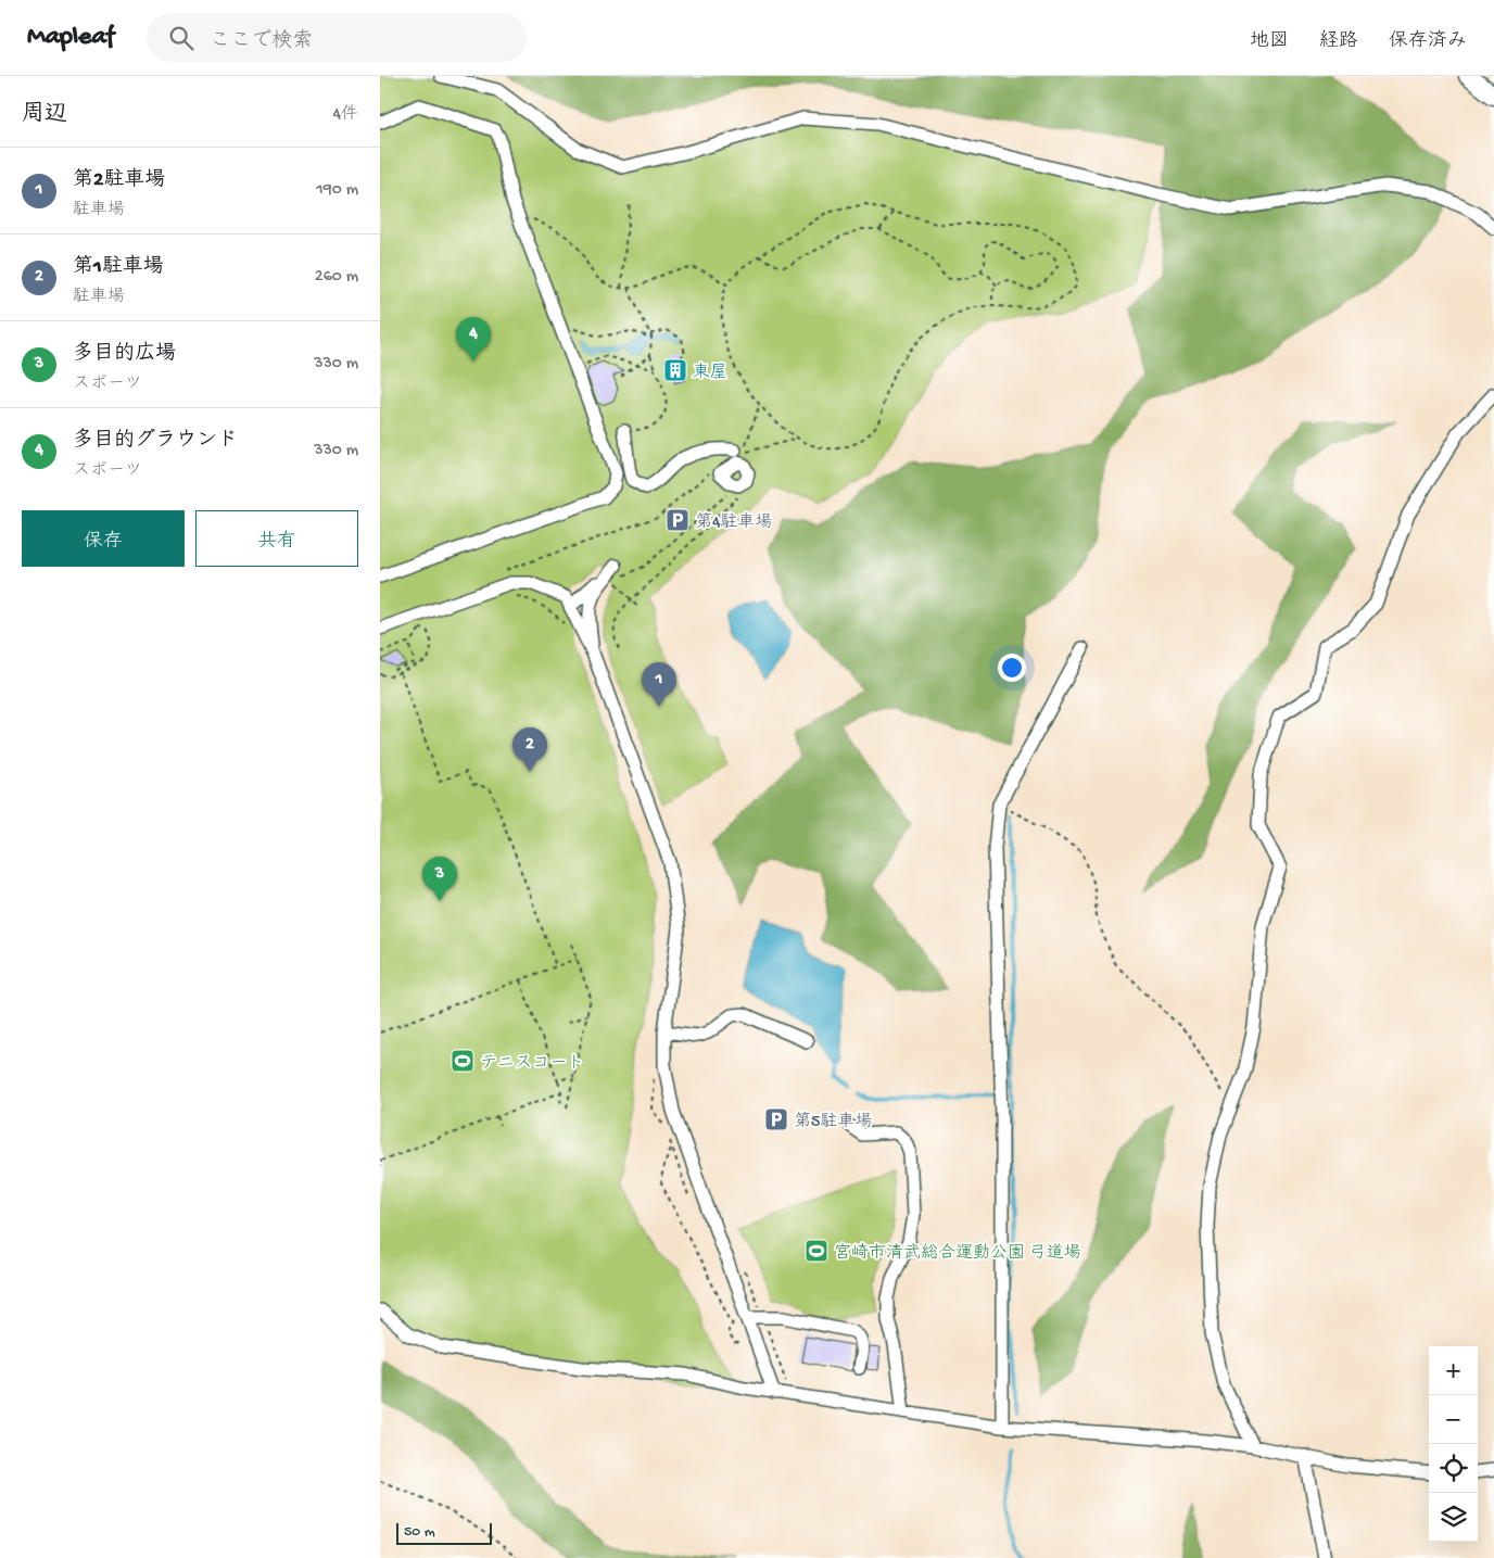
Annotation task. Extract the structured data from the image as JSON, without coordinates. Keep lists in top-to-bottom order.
{
  "places": {
    "building": ["東屋"],
    "parking": ["第4駐車場", "第5駐車場"],
    "sports": ["テニスコート", "宮崎市清武総合運動公園 弓道場"]
  },
  "scale_bar": "50 m",
  "page": {
    "header": "Mapleaf",
    "search": "ここで検索",
    "nav": ["地図", "経路", "保存済み"],
    "heading": ["周辺", "4件"],
    "list": [
      {
        "mark": "1",
        "name": "第2駐車場",
        "note": "駐車場",
        "value": "190 m"
      },
      {
        "mark": "2",
        "name": "第1駐車場",
        "note": "駐車場",
        "value": "260 m"
      },
      {
        "mark": "3",
        "name": "多目的広場",
        "note": "スポーツ",
        "value": "330 m"
      },
      {
        "mark": "4",
        "name": "多目的グラウンド",
        "note": "スポーツ",
        "value": "330 m"
      }
    ],
    "pins": [
      "4",
      "1",
      "2",
      "3"
    ],
    "buttons": ["保存", "共有"],
    "map_buttons": ["+", "−"],
    "scale": "50 m"
  }
}
